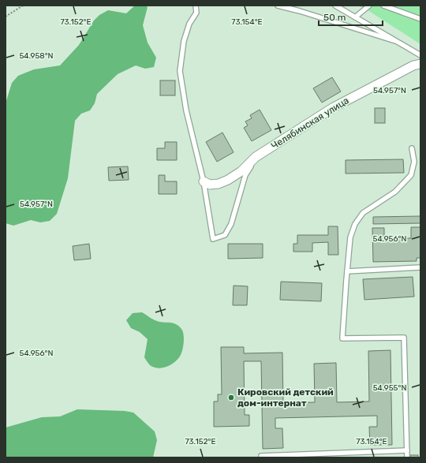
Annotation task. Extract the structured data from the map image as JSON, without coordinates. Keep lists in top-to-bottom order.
{
  "streets": {
    "street": ["Челябинская улица"]
  },
  "places": ["Кировский детский дом-интернат"],
  "scale_bar": "50 m",
  "coordinates": [
    "73.152°E",
    "73.154°E",
    "54.958°N",
    "54.957°N",
    "54.956°N",
    "54.955°N"
  ]
}
